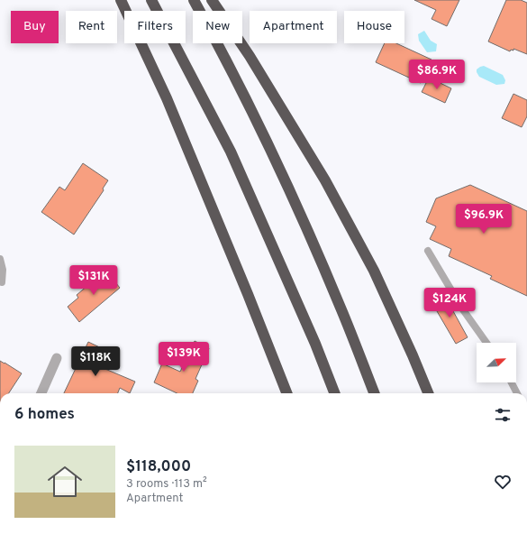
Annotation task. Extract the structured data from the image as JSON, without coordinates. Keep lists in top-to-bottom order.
{
  "north": "top right",
  "page": {
    "chip": [
      "Buy",
      "Rent",
      "Filters",
      "New",
      "Apartment",
      "House"
    ],
    "price": [
      "$86.9K",
      "$96.9K",
      "$131K",
      "$124K",
      "$139K",
      "$118K"
    ],
    "heading": "6 homes",
    "list": [
      {
        "name": "$118,000",
        "note": "3 rooms · 113 m² · Apartment"
      }
    ]
  }
}
